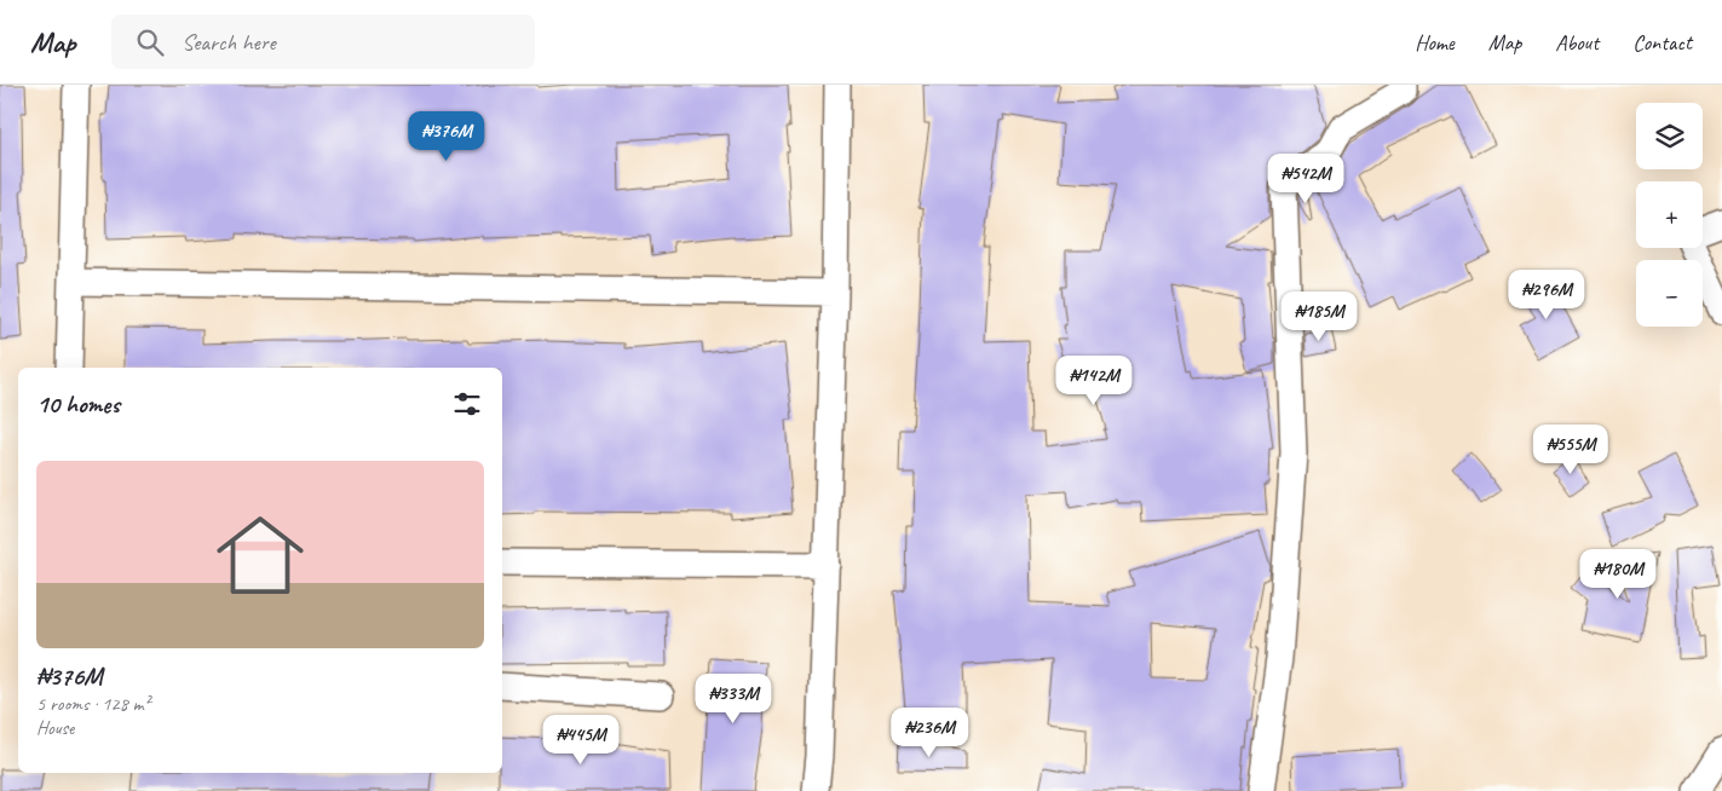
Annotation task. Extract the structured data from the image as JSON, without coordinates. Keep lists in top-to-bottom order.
{
  "page": {
    "header": "Map",
    "search": "Search here",
    "nav": [
      "Home",
      "Map",
      "About",
      "Contact"
    ],
    "map_buttons": ["+", "−"],
    "price": [
      "₦376M",
      "₦542M",
      "₦296M",
      "₦185M",
      "₦142M",
      "₦555M",
      "₦180M",
      "₦333M",
      "₦236M",
      "₦445M"
    ],
    "heading": "10 homes",
    "list": [
      {
        "name": "₦376M",
        "note": "5 rooms · 128 m² · House"
      }
    ]
  }
}
